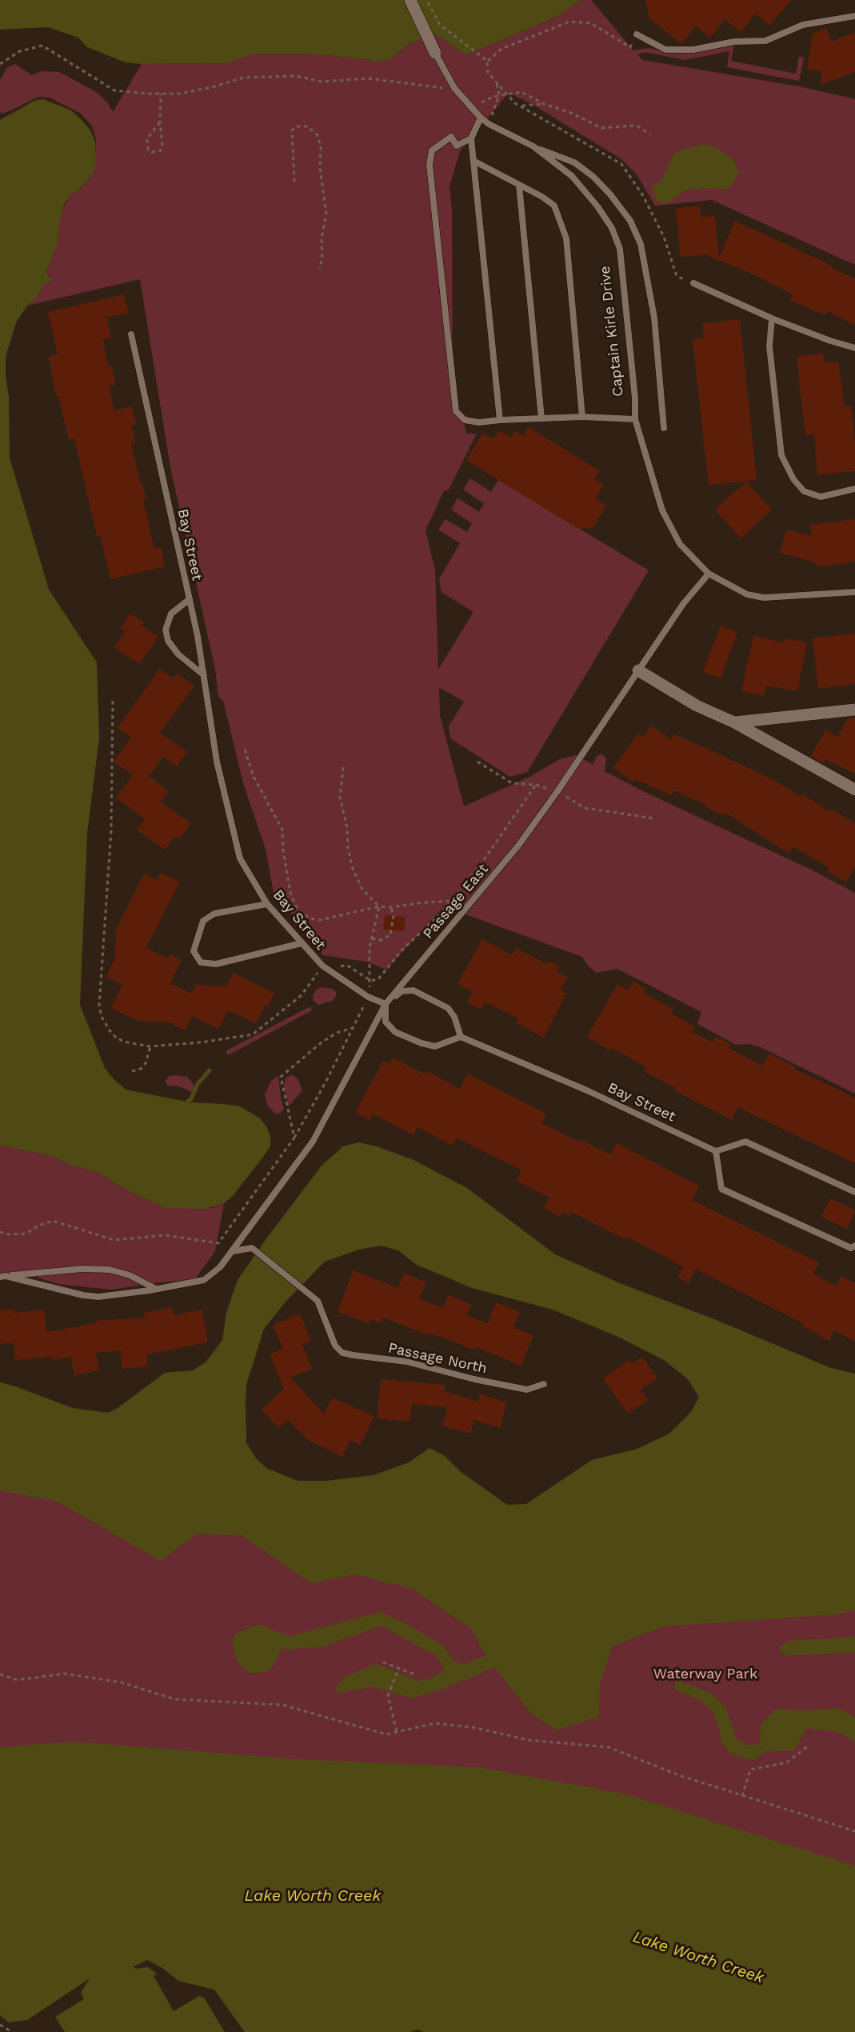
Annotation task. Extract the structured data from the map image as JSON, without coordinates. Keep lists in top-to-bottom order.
{
  "streets": {
    "street": ["Captain Kirle Drive"],
    "lane": ["Bay Street", "Passage East", "Passage North"]
  },
  "crossings": [
    ["Captain Kirle Drive", "Passage East"],
    ["Bay Street", "Passage East"],
    ["Passage East", "Passage North"]
  ],
  "water": ["Lake Worth Creek"],
  "parks": ["Waterway Park"]
}
